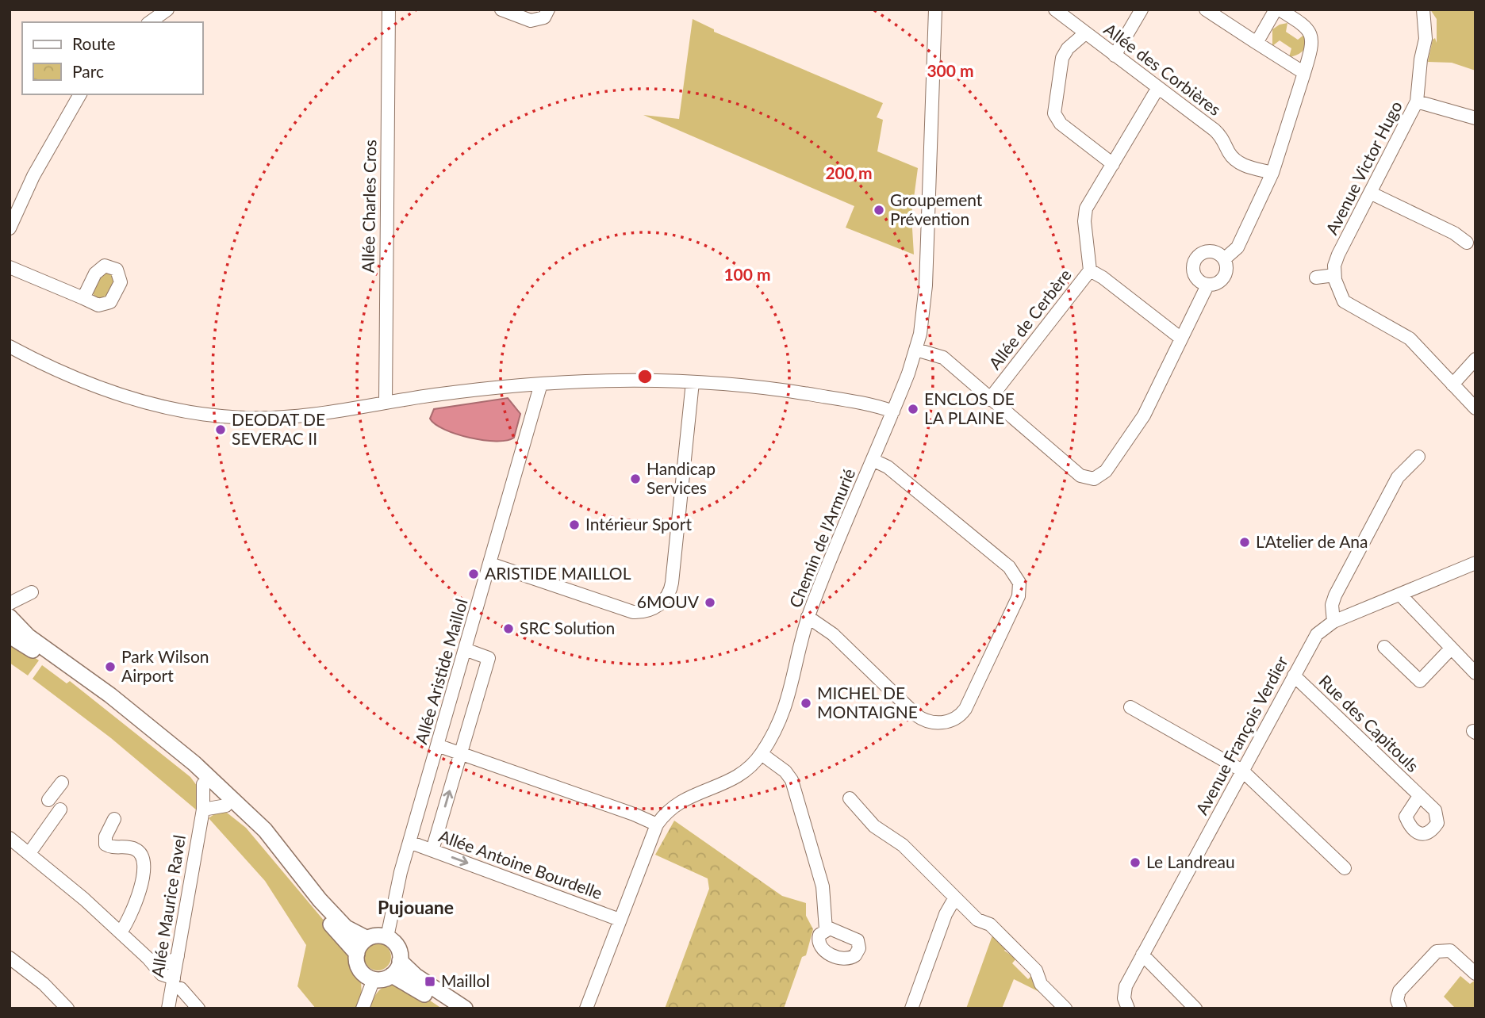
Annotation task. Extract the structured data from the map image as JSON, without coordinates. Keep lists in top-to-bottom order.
{
  "streets": {
    "street": [
      "Allée des Corbières",
      "Avenue Victor Hugo",
      "Allée Charles Cros",
      "Allée de Cerbère",
      "Chemin de l'Armurié",
      "Allée Aristide Maillol",
      "Rue des Capitouls",
      "Avenue François Verdier",
      "Allée Antoine Bourdelle",
      "Allée Maurice Ravel"
    ]
  },
  "crossings": [
    ["Chemin de l'Armurié", "Allée Antoine Bourdelle"],
    ["Allée Aristide Maillol", "Allée Antoine Bourdelle"],
    ["Rue des Capitouls", "Avenue François Verdier"]
  ],
  "districts": ["Pujouane"],
  "places": {
    "other": [
      "Groupement Prévention",
      "ENCLOS DE LA PLAINE",
      "DEODAT DE SEVERAC II",
      "Handicap Services",
      "Intérieur Sport",
      "L'Atelier de Ana",
      "ARISTIDE MAILLOL",
      "6MOUV",
      "SRC Solution",
      "Park Wilson Airport",
      "MICHEL DE MONTAIGNE",
      "Le Landreau"
    ],
    "transit": ["Maillol"]
  },
  "legend": ["Route", "Parc"],
  "rings": ["300 m", "200 m", "100 m"]
}
